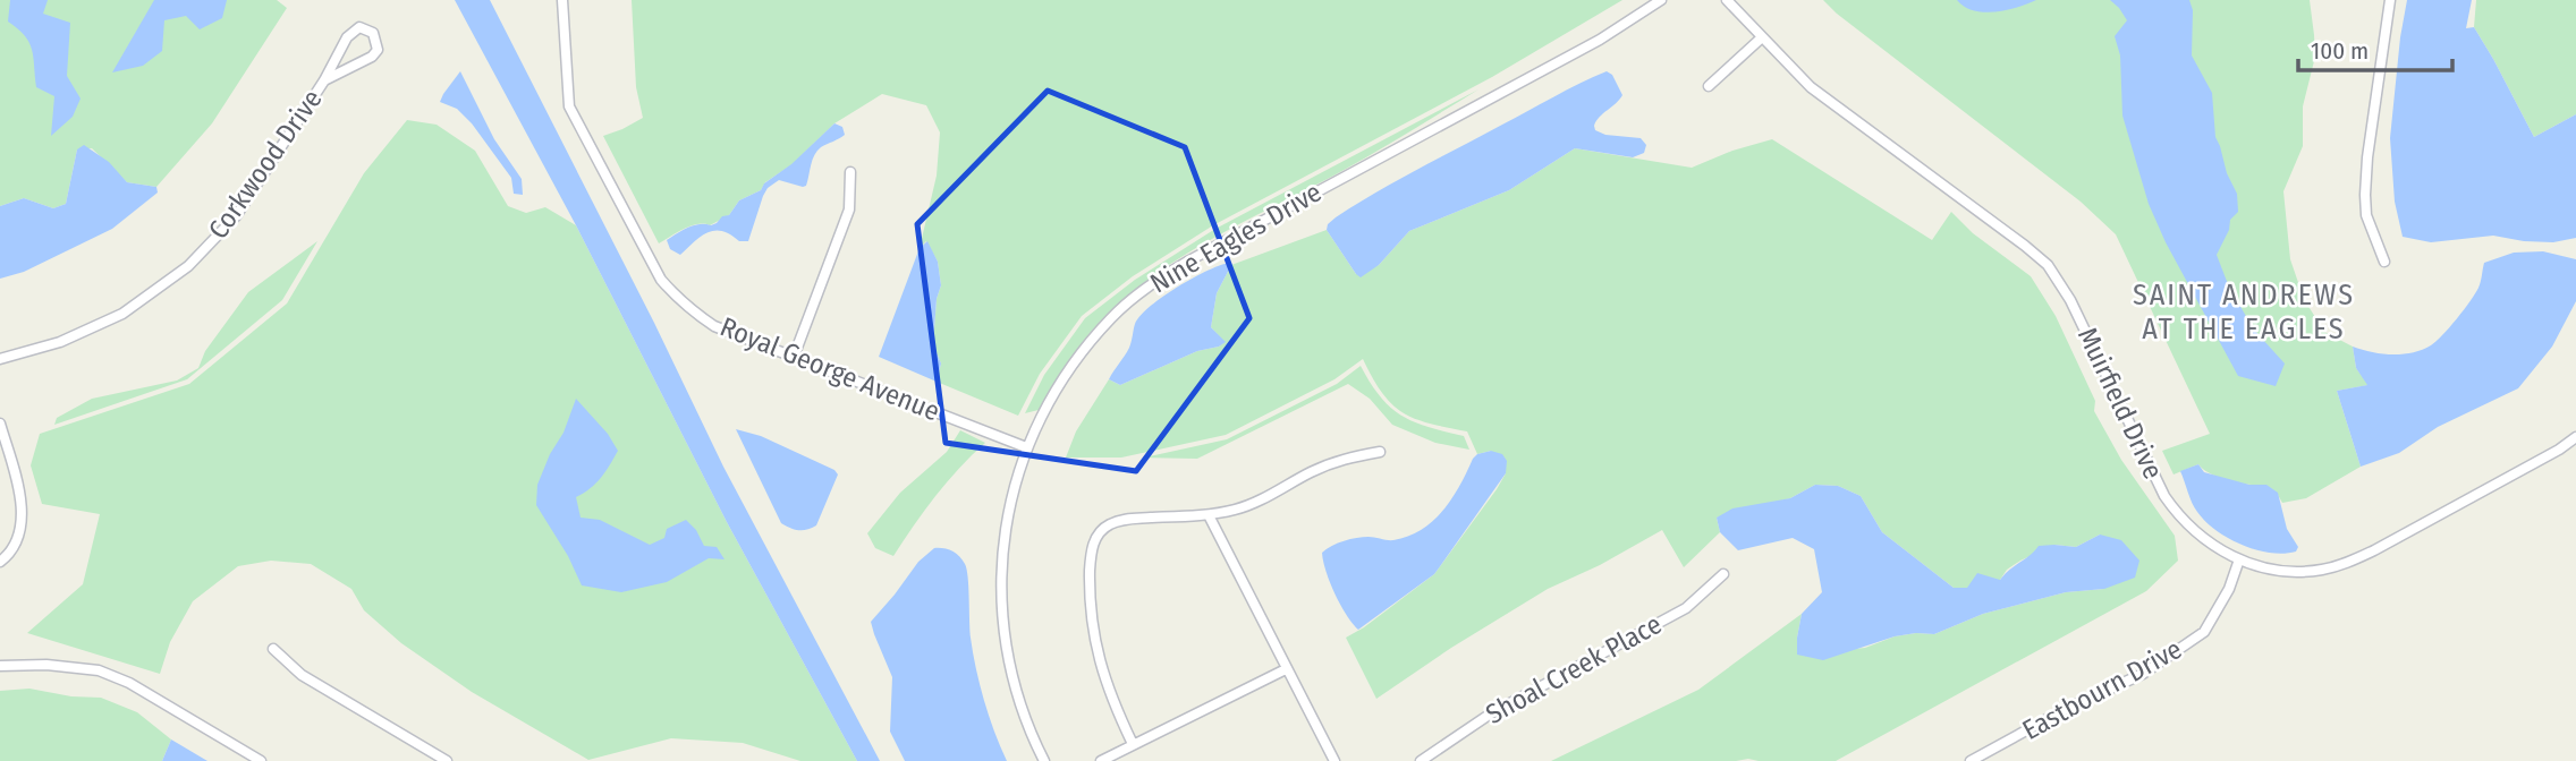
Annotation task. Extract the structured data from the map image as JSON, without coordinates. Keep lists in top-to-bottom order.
{
  "streets": {
    "street": [
      "Corkwood Drive",
      "Nine Eagles Drive",
      "Royal George Avenue",
      "Muirfield Drive",
      "Shoal Creek Place",
      "Eastbourn Drive"
    ]
  },
  "crossings": [
    ["Nine Eagles Drive", "Royal George Avenue"],
    ["Muirfield Drive", "Eastbourn Drive"]
  ],
  "districts": ["SAINT ANDREWS AT THE EAGLES"],
  "scale_bar": "100 m"
}
